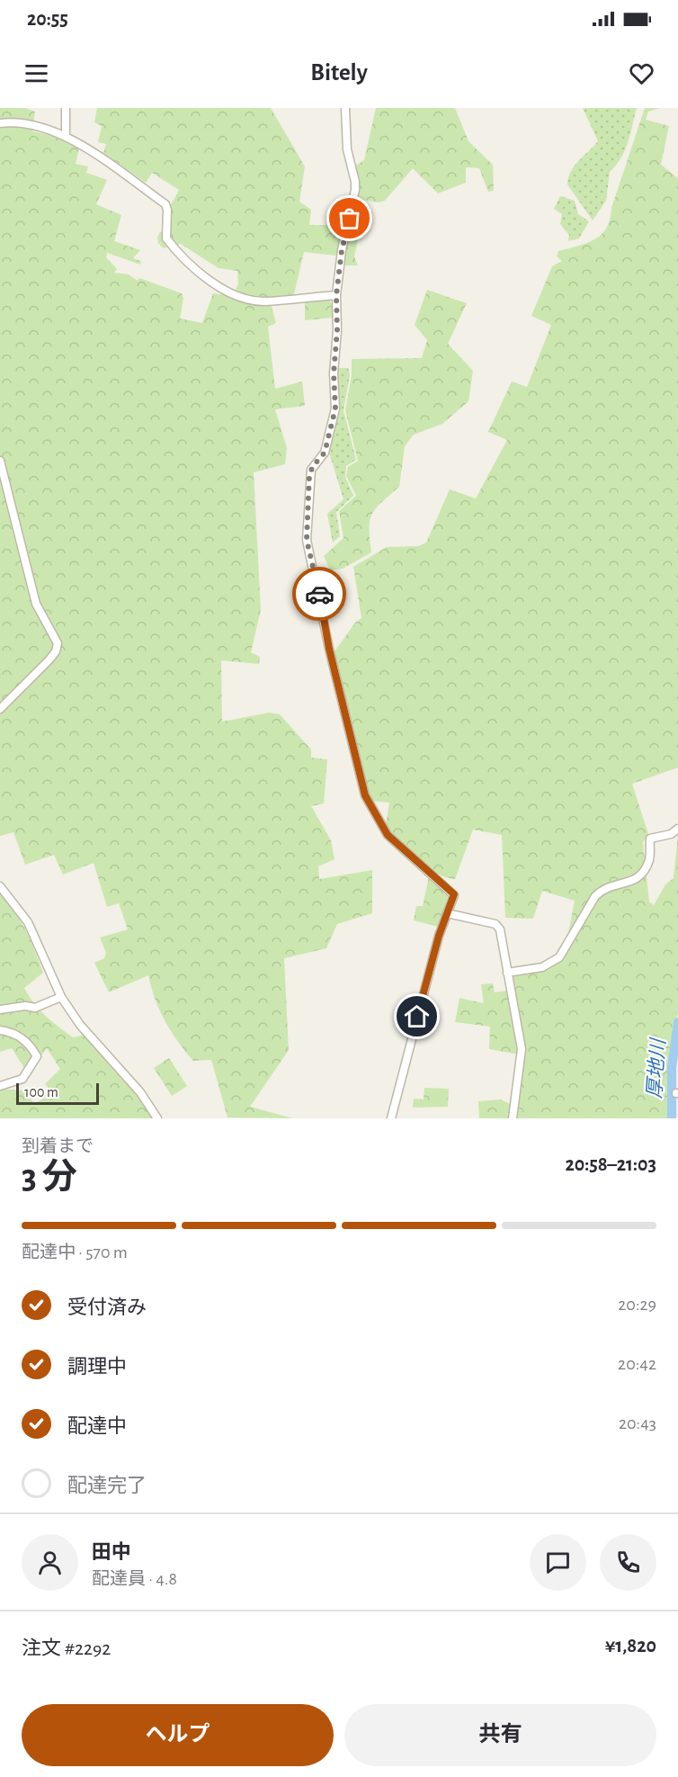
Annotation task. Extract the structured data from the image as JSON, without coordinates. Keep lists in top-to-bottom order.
{
  "water": ["厚地川"],
  "scale_bar": "100 m",
  "page": {
    "status": "20:55",
    "header": "Bitely",
    "scale": "100 m",
    "heading": ["3 分", "到着まで", "20:58–21:03"],
    "panel": [
      "田中",
      "配達員 · 4.8",
      "注文 #2292",
      "¥1,820"
    ],
    "bar": "配達中 · 570 m",
    "list": [
      ["受付済み", "20:29"],
      ["調理中", "20:42"],
      ["配達中", "20:43"],
      "配達完了"
    ],
    "buttons": ["ヘルプ", "共有"]
  }
}
